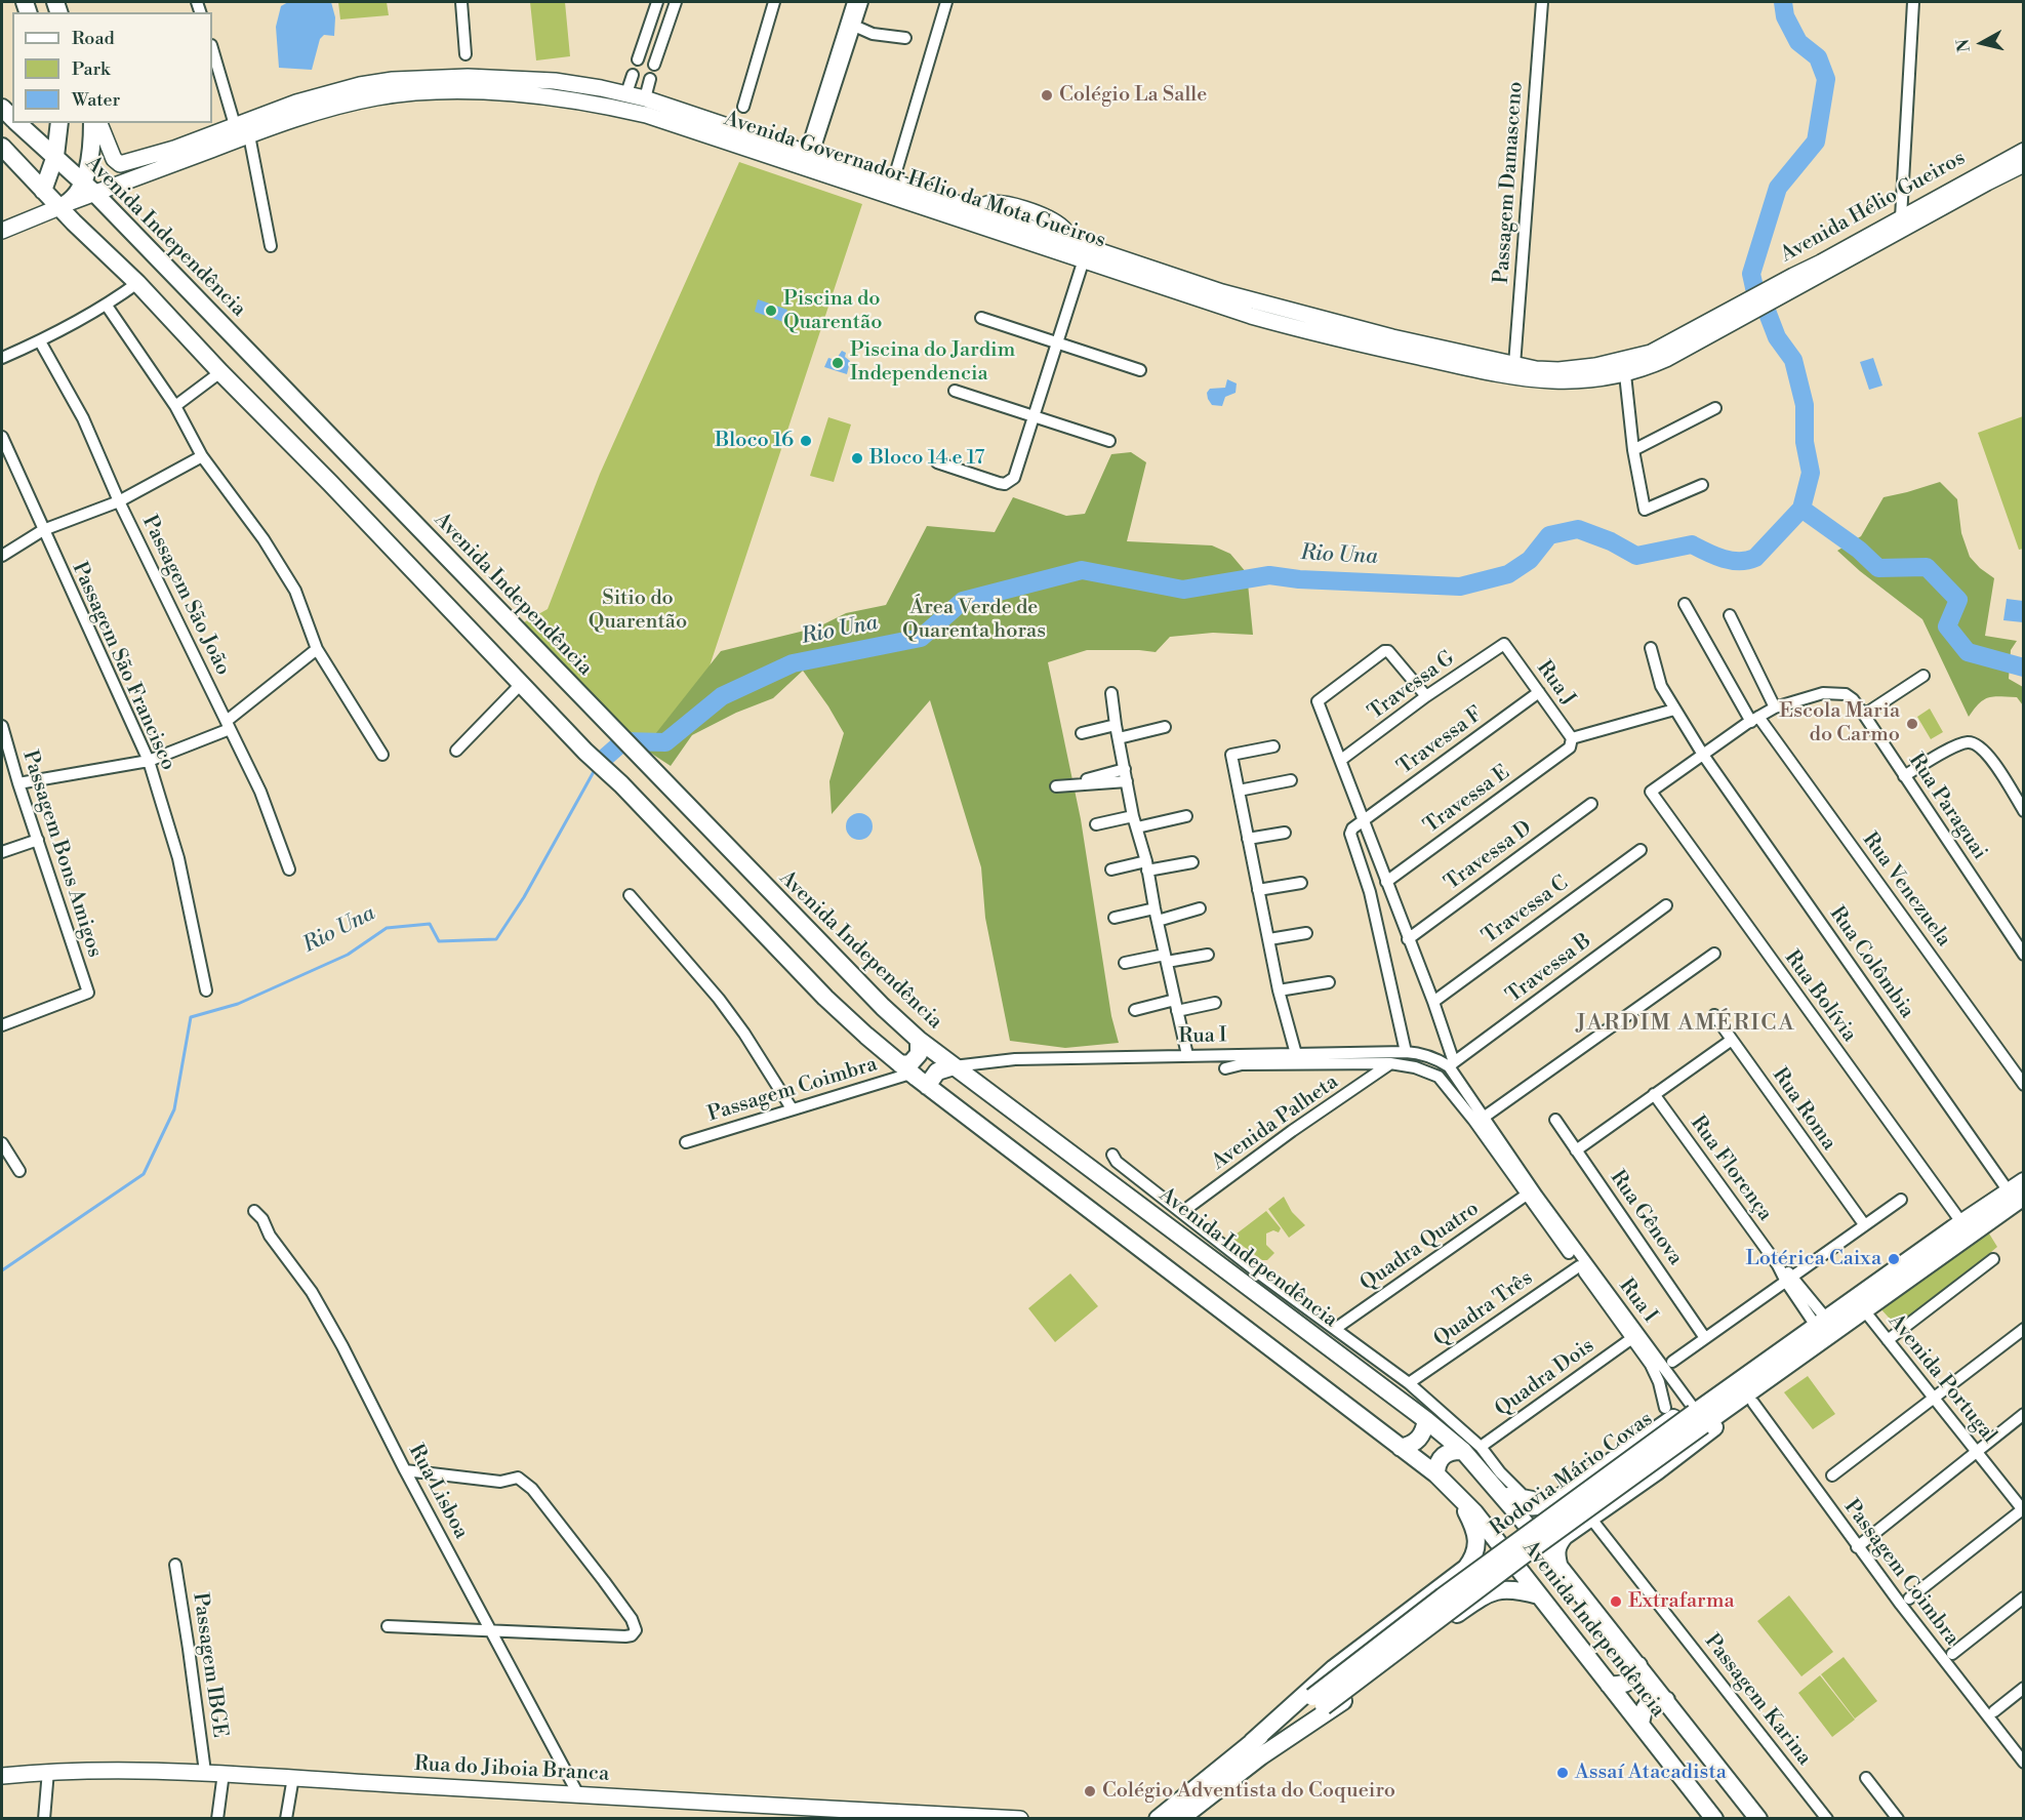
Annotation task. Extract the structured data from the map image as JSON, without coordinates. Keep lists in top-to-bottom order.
{
  "streets": {
    "main road": [
      "Avenida Governador Hélio da Mota Gueiros",
      "Avenida Hélio Gueiros",
      "Avenida Independência",
      "Rodovia Mário Covas",
      "Rua do Jiboia Branca"
    ],
    "street": [
      "Passagem Damasceno",
      "Passagem São João",
      "Passagem São Francisco",
      "Rua J",
      "Travessa G",
      "Travessa F",
      "Travessa E",
      "Rua Paraguai",
      "Passagem Bons Amigos",
      "Travessa D",
      "Rua Venezuela",
      "Travessa C",
      "Rua Colômbia",
      "Travessa B",
      "Rua Bolívia",
      "Rua I",
      "Passagem Coimbra",
      "Rua Roma",
      "Avenida Palheta",
      "Rua Florença",
      "Rua Gênova",
      "Quadra Quatro",
      "Quadra Três",
      "Quadra Dois",
      "Avenida Portugal",
      "Rua Lisboa",
      "Passagem IBGE",
      "Passagem Karina"
    ]
  },
  "crossings": [
    ["Avenida Governador Hélio da Mota Gueiros", "Passagem Damasceno"],
    ["Avenida Governador Hélio da Mota Gueiros", "Avenida Hélio Gueiros"],
    ["Avenida Governador Hélio da Mota Gueiros", "Avenida Independência"],
    ["Avenida Independência", "Rua I"],
    ["Avenida Independência", "Passagem Coimbra"],
    ["Rua J", "Travessa G"],
    ["Rua J", "Travessa F"],
    ["Rua J", "Travessa E"],
    ["Travessa G", "Rua I"],
    ["Travessa F", "Rua I"],
    ["Travessa E", "Rua I"],
    ["Travessa D", "Rua I"],
    ["Travessa C", "Rua I"],
    ["Rua Colômbia", "Rua Bolívia"],
    ["Rua Colômbia", "Rodovia Mário Covas"],
    ["Travessa B", "Rua I"],
    ["Rua Bolívia", "Rodovia Mário Covas"],
    ["Rua I", "Rodovia Mário Covas"],
    ["Passagem Coimbra", "Rodovia Mário Covas"],
    ["Rua Florença", "Rodovia Mário Covas"],
    ["Avenida Portugal", "Rodovia Mário Covas"],
    ["Rua Lisboa", "Rua do Jiboia Branca"],
    ["Passagem IBGE", "Rua do Jiboia Branca"]
  ],
  "districts": ["JARDIM AMÉRICA"],
  "water": ["Rio Una"],
  "parks": ["Sitio do Quarentão", "Área Verde de Quarenta horas"],
  "places": [
    "Colégio La Salle",
    "Piscina do Quarentão",
    "Piscina do Jardim Independencia",
    "Bloco 16",
    "Bloco 14 e 17",
    "Escola Maria do Carmo",
    "Lotérica Caixa",
    "Extrafarma",
    "Assaí Atacadista",
    "Colégio Adventista do Coqueiro"
  ],
  "legend": ["Road", "Park", "Water"],
  "north": "left"
}
